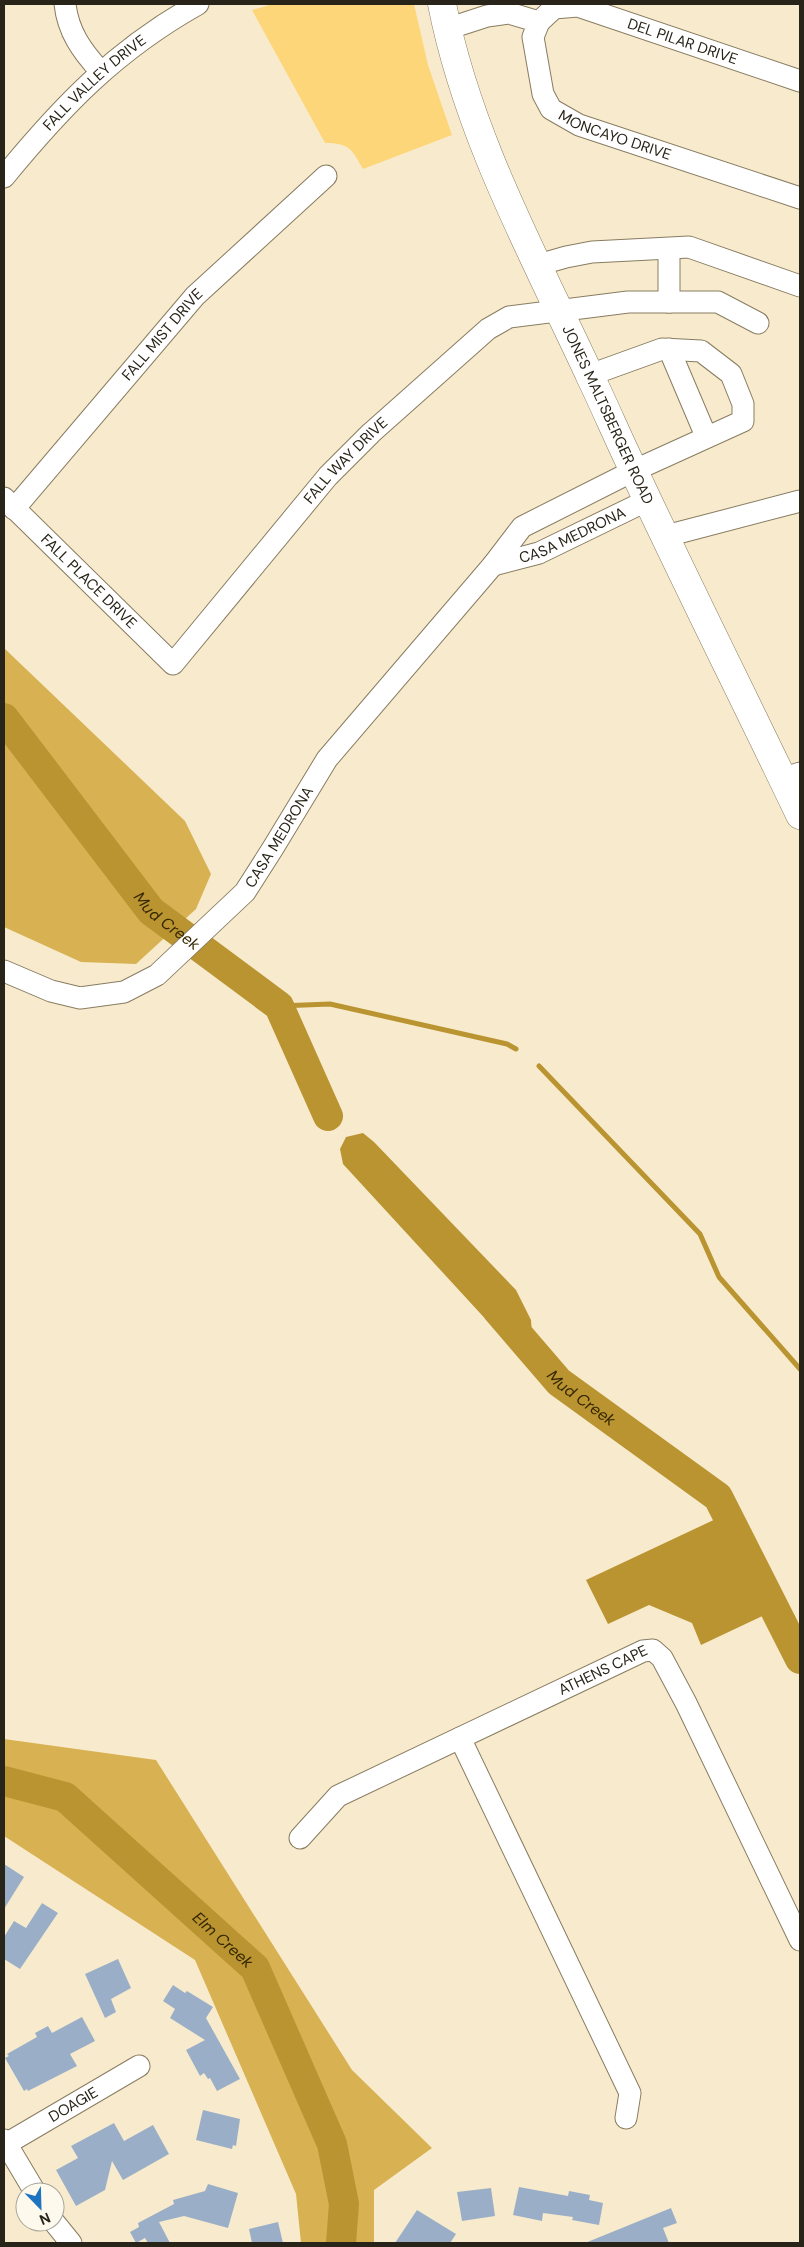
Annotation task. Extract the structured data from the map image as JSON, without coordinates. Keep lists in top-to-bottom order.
{
  "streets": {
    "main road": ["JONES MALTSBERGER ROAD"],
    "street": [
      "DEL PILAR DRIVE",
      "FALL VALLEY DRIVE",
      "MONCAYO DRIVE",
      "FALL MIST DRIVE",
      "FALL WAY DRIVE",
      "CASA MEDRONA",
      "FALL PLACE DRIVE",
      "ATHENS CAPE",
      "DOAGIE"
    ]
  },
  "crossings": [
    ["DEL PILAR DRIVE", "MONCAYO DRIVE"],
    ["FALL MIST DRIVE", "FALL PLACE DRIVE"],
    ["JONES MALTSBERGER ROAD", "FALL WAY DRIVE"],
    ["JONES MALTSBERGER ROAD", "CASA MEDRONA"],
    ["FALL WAY DRIVE", "FALL PLACE DRIVE"]
  ],
  "water": ["Mud Creek", "Elm Creek"],
  "north": "bottom right"
}
